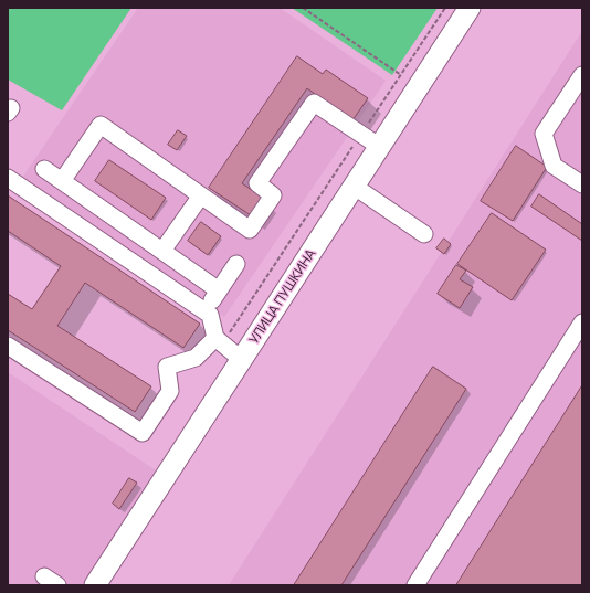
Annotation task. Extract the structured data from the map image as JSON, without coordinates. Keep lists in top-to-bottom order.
{
  "streets": {
    "main road": ["УЛИЦА ПУШКИНА"]
  }
}
